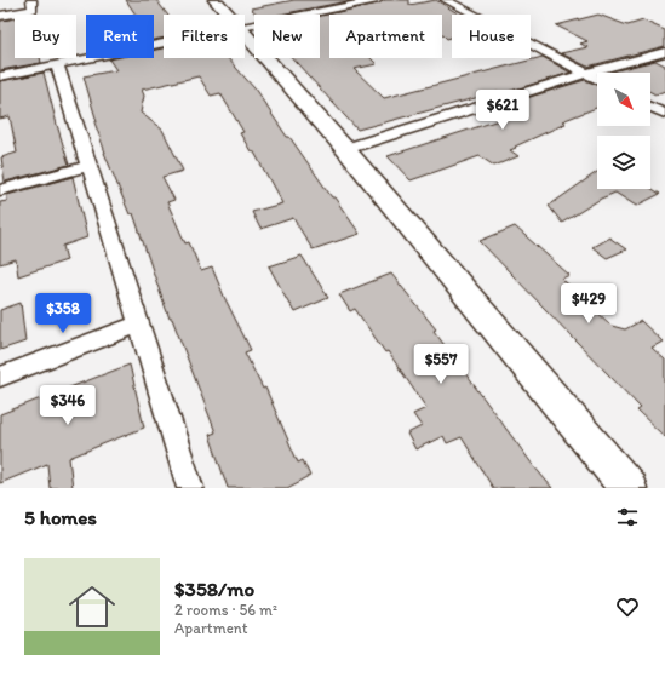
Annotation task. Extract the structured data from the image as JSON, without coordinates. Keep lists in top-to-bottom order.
{
  "north": "bottom right",
  "page": {
    "chip": [
      "Buy",
      "Rent",
      "Filters",
      "New",
      "Apartment",
      "House"
    ],
    "price": [
      "$621",
      "$429",
      "$358",
      "$557",
      "$346"
    ],
    "heading": "5 homes",
    "list": [
      {
        "name": "$358/mo",
        "note": "2 rooms · 56 m² · Apartment"
      }
    ]
  }
}
